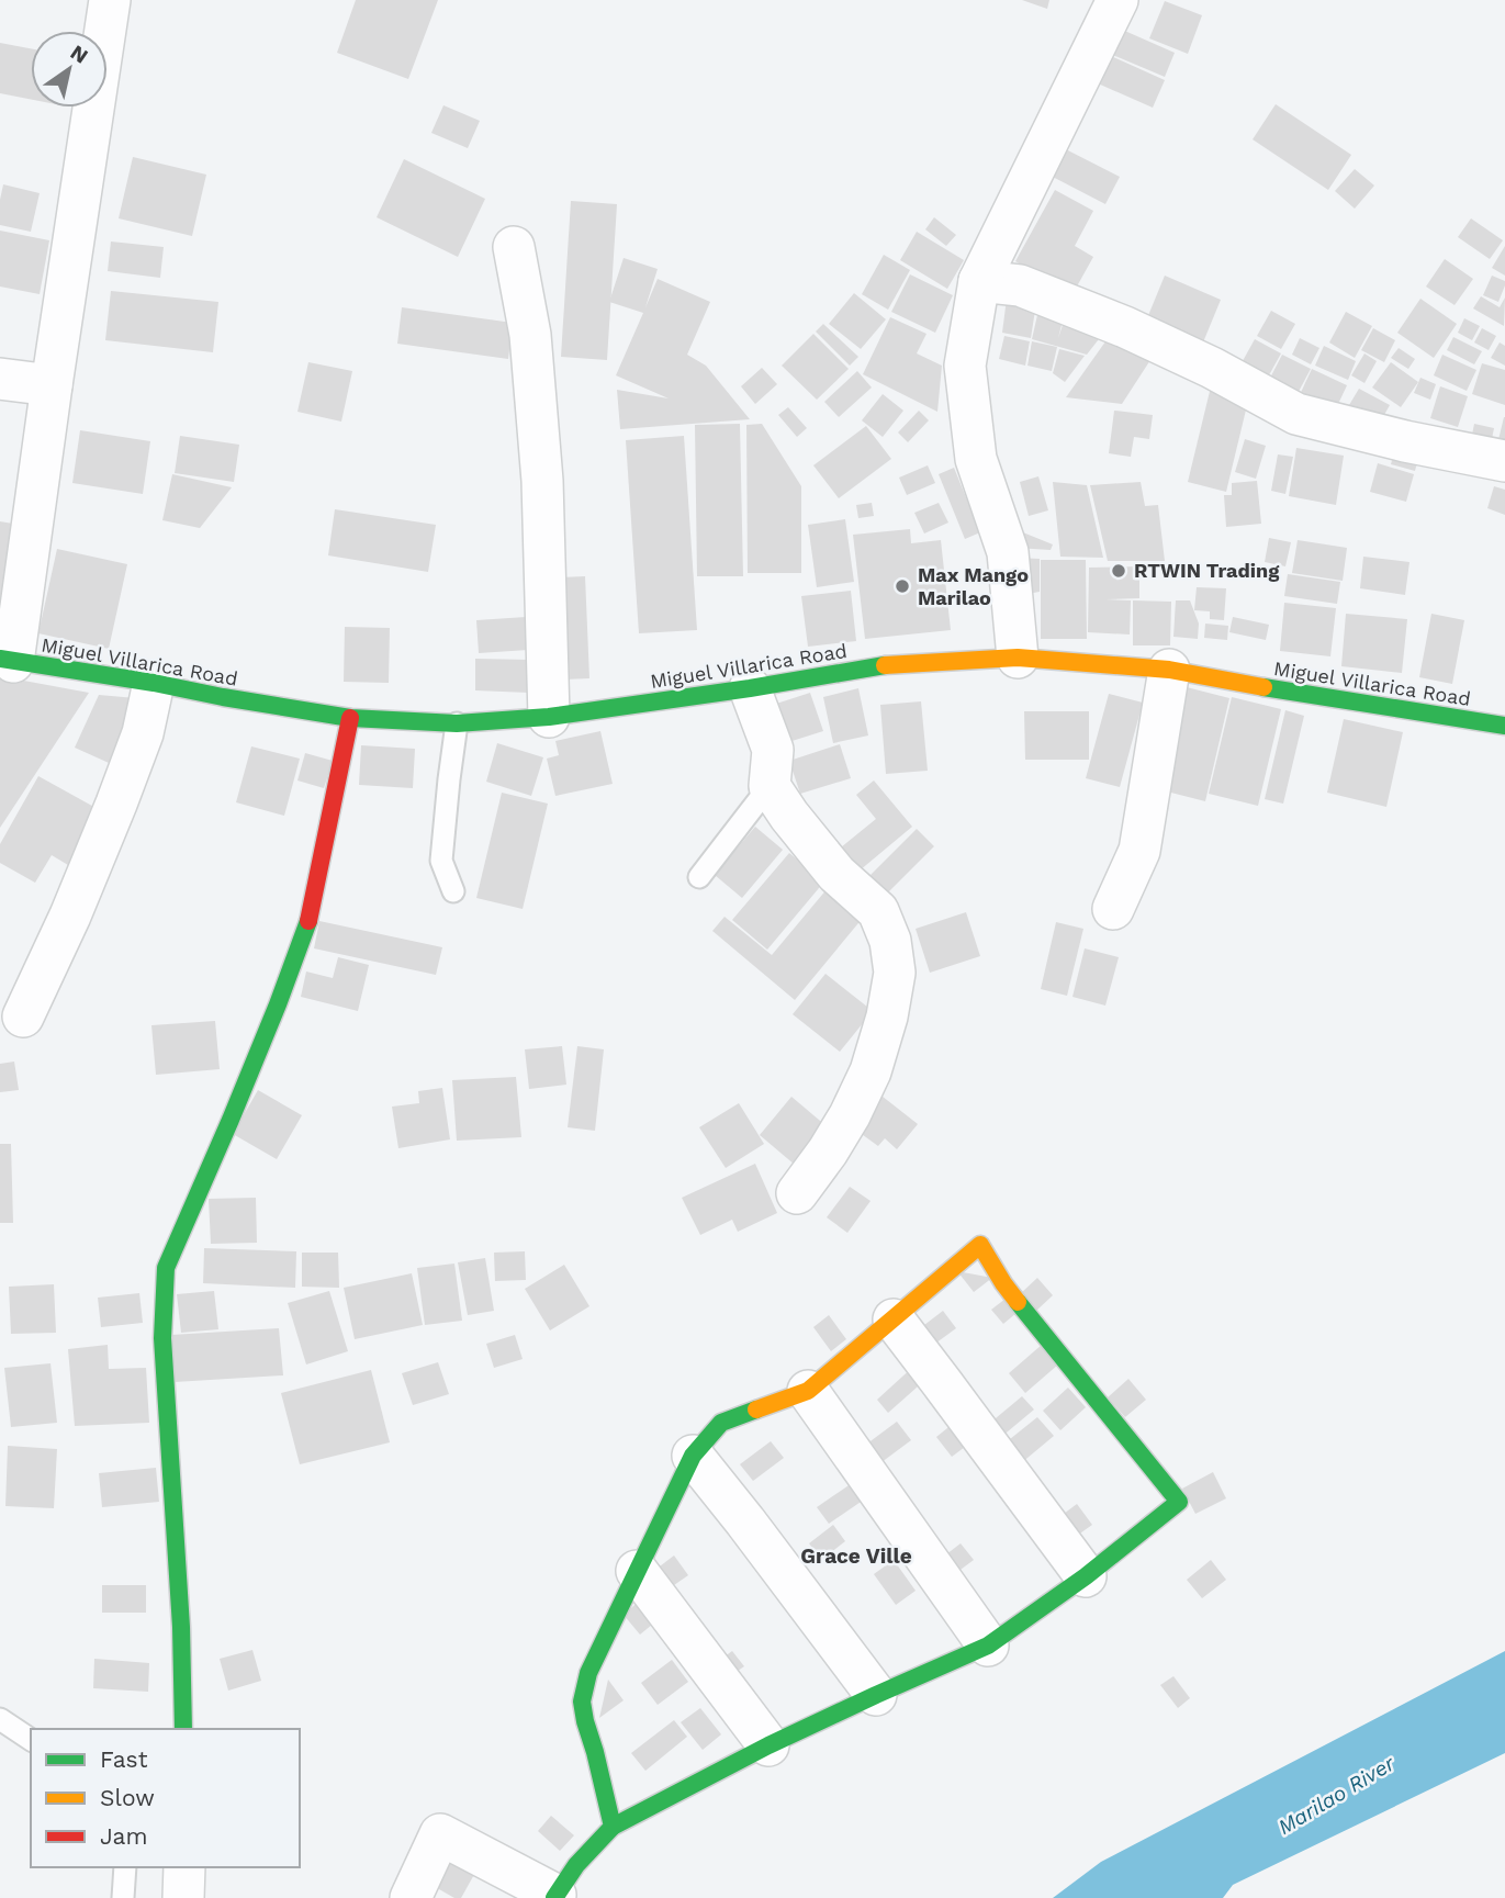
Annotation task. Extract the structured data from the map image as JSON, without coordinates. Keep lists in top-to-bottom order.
{
  "streets": {
    "street": ["Miguel Villarica Road"]
  },
  "districts": ["Grace Ville"],
  "water": ["Marilao River"],
  "places": ["RTWIN Trading", "Max Mango Marilao"],
  "legend": ["Fast", "Slow", "Jam"],
  "north": "top right"
}
